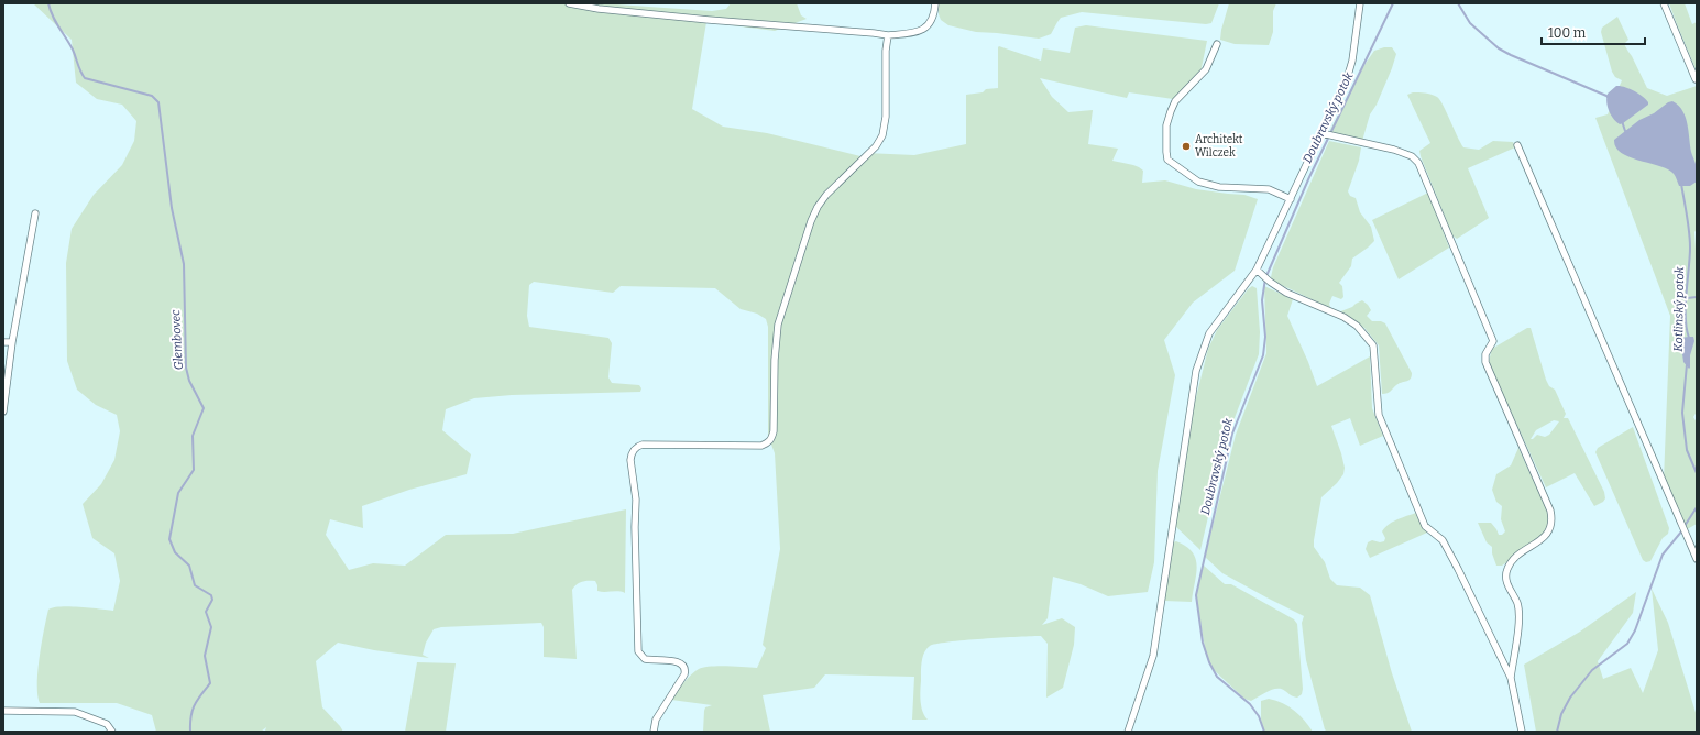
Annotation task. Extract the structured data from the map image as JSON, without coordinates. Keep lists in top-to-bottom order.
{
  "water": ["Doubravský potok", "Kotlinský potok", "Glembovec"],
  "places": ["Architekt Wilczek"],
  "scale_bar": "100 m"
}
